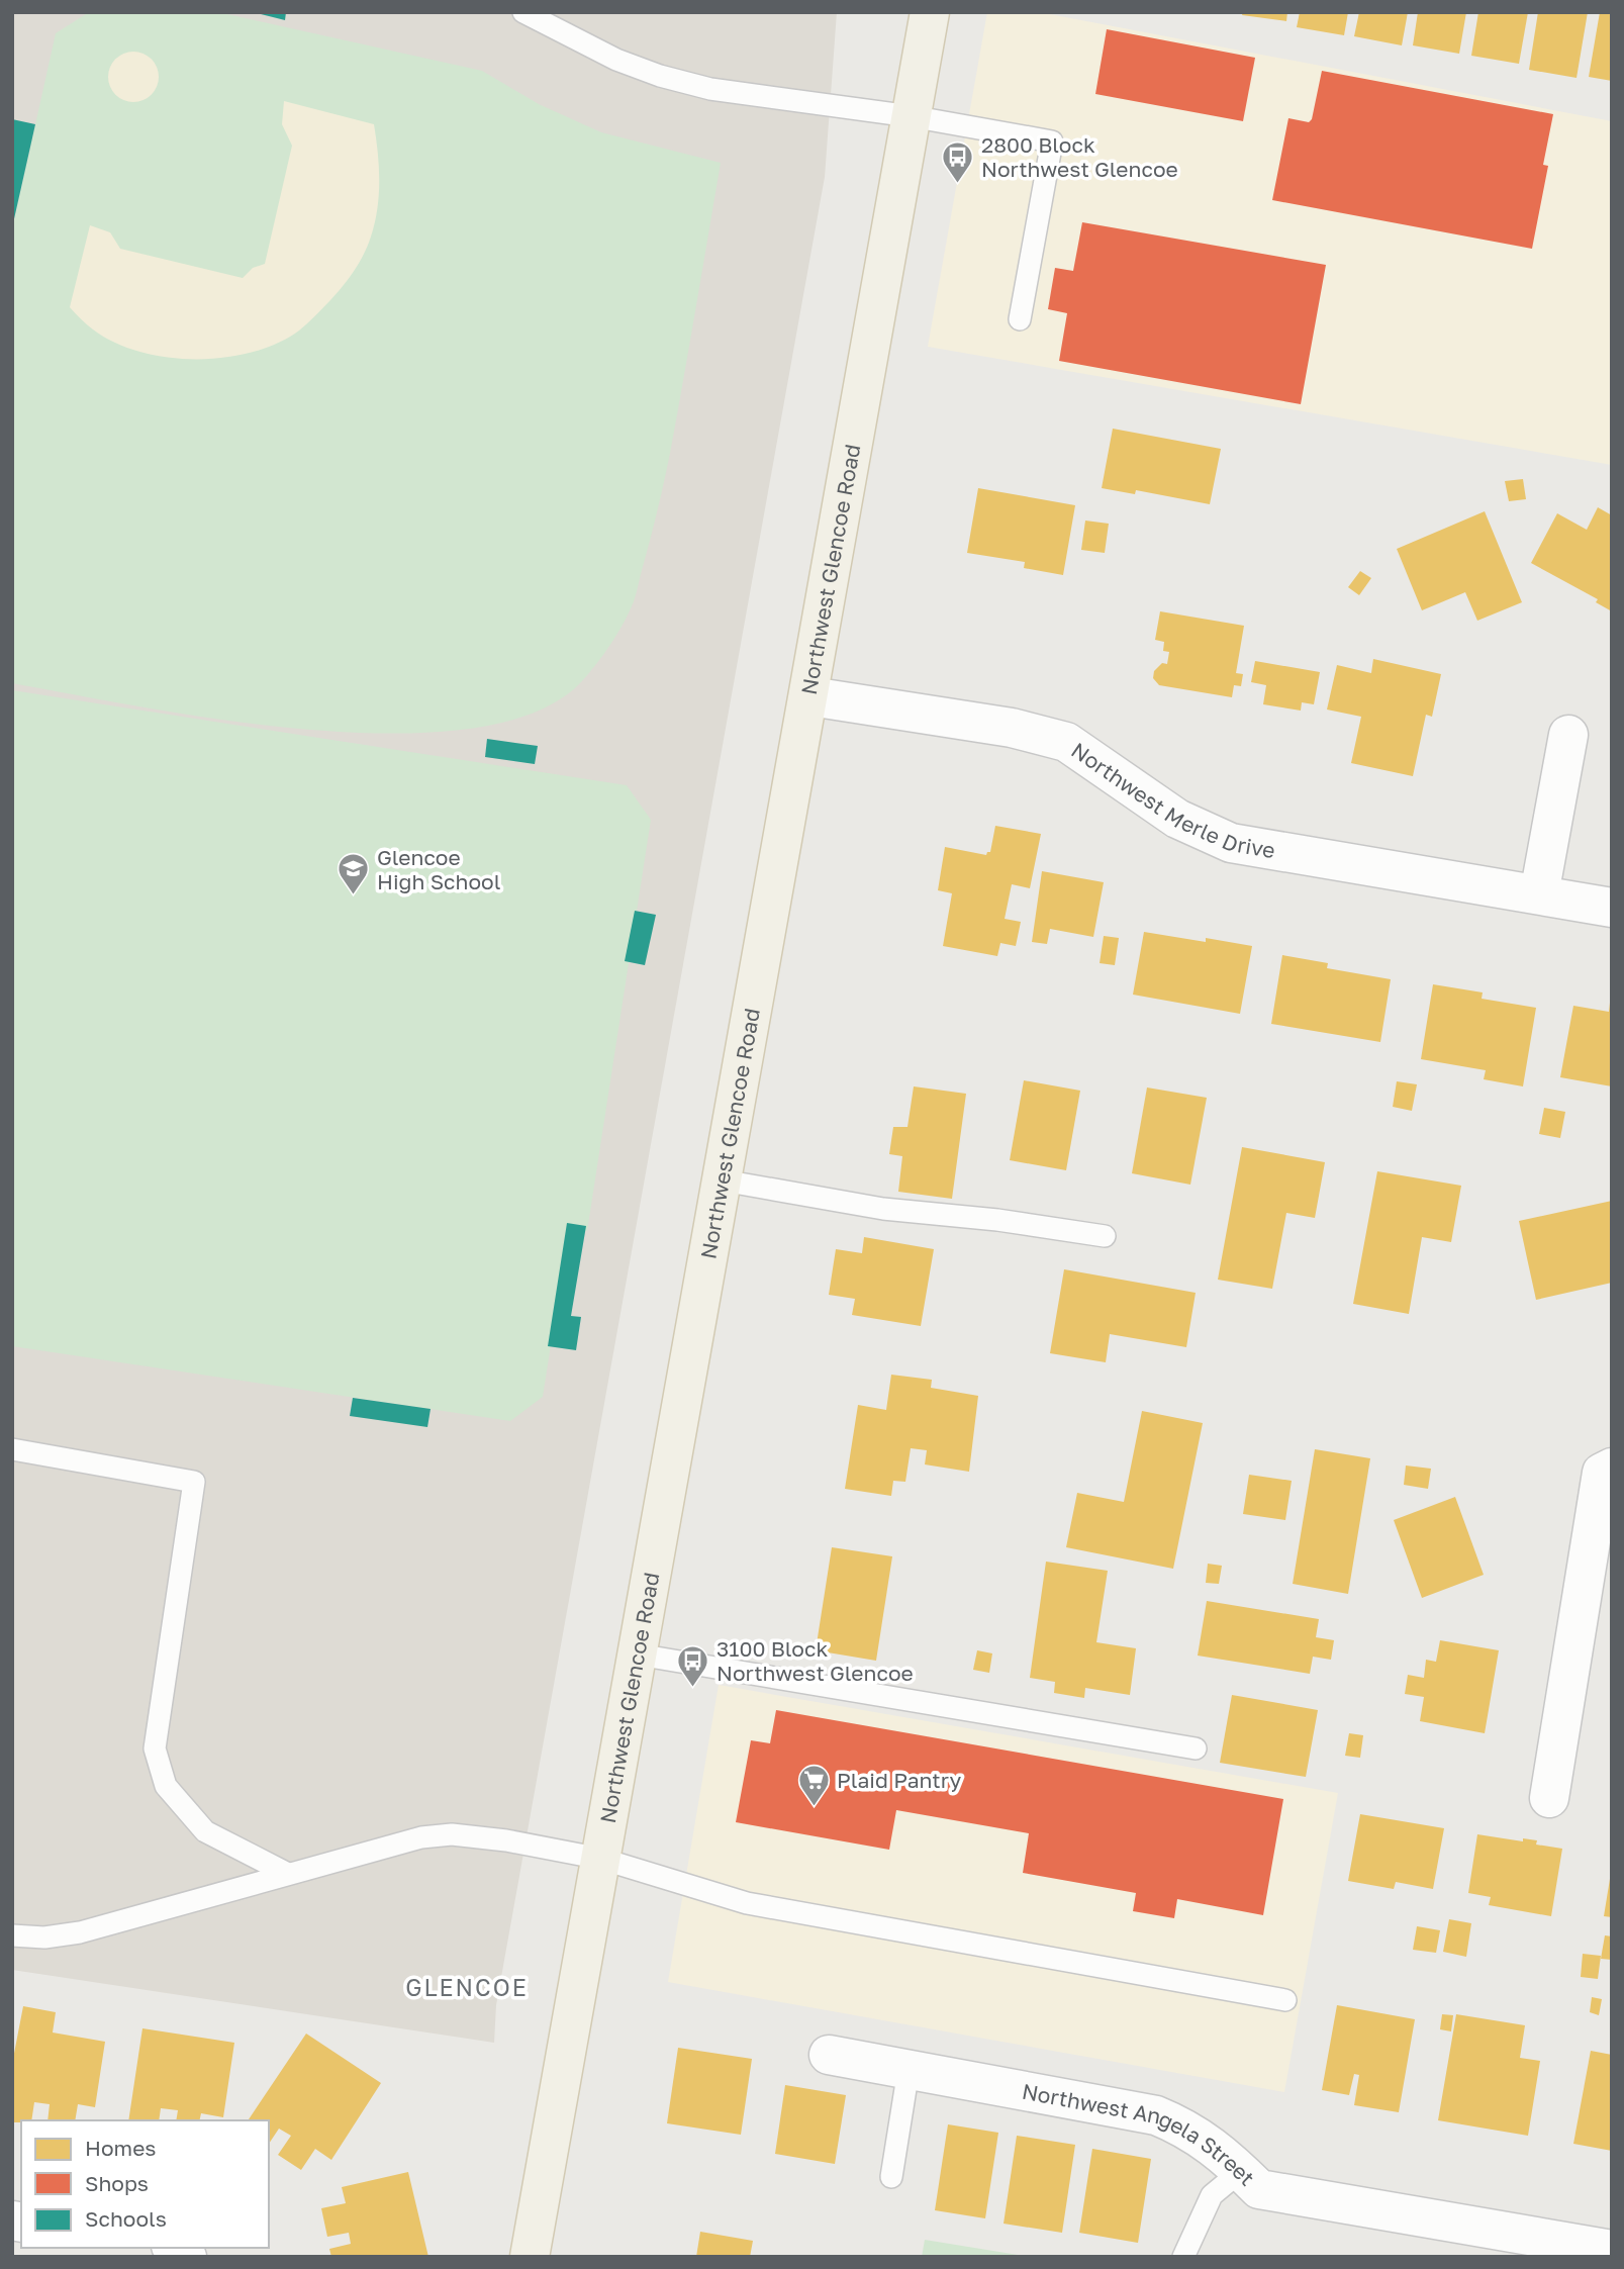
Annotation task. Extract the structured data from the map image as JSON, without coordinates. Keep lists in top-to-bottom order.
{
  "streets": {
    "main road": ["Northwest Glencoe Road"],
    "street": ["Northwest Merle Drive", "Northwest Angela Street"]
  },
  "crossings": [
    ["Northwest Glencoe Road", "Northwest Merle Drive"]
  ],
  "districts": ["GLENCOE"],
  "places": {
    "bus stop": ["2800 Block Northwest Glencoe", "3100 Block Northwest Glencoe"],
    "school or university": ["Glencoe High School"],
    "supermarket": ["Plaid Pantry"]
  },
  "legend": ["Homes", "Shops", "Schools"]
}
